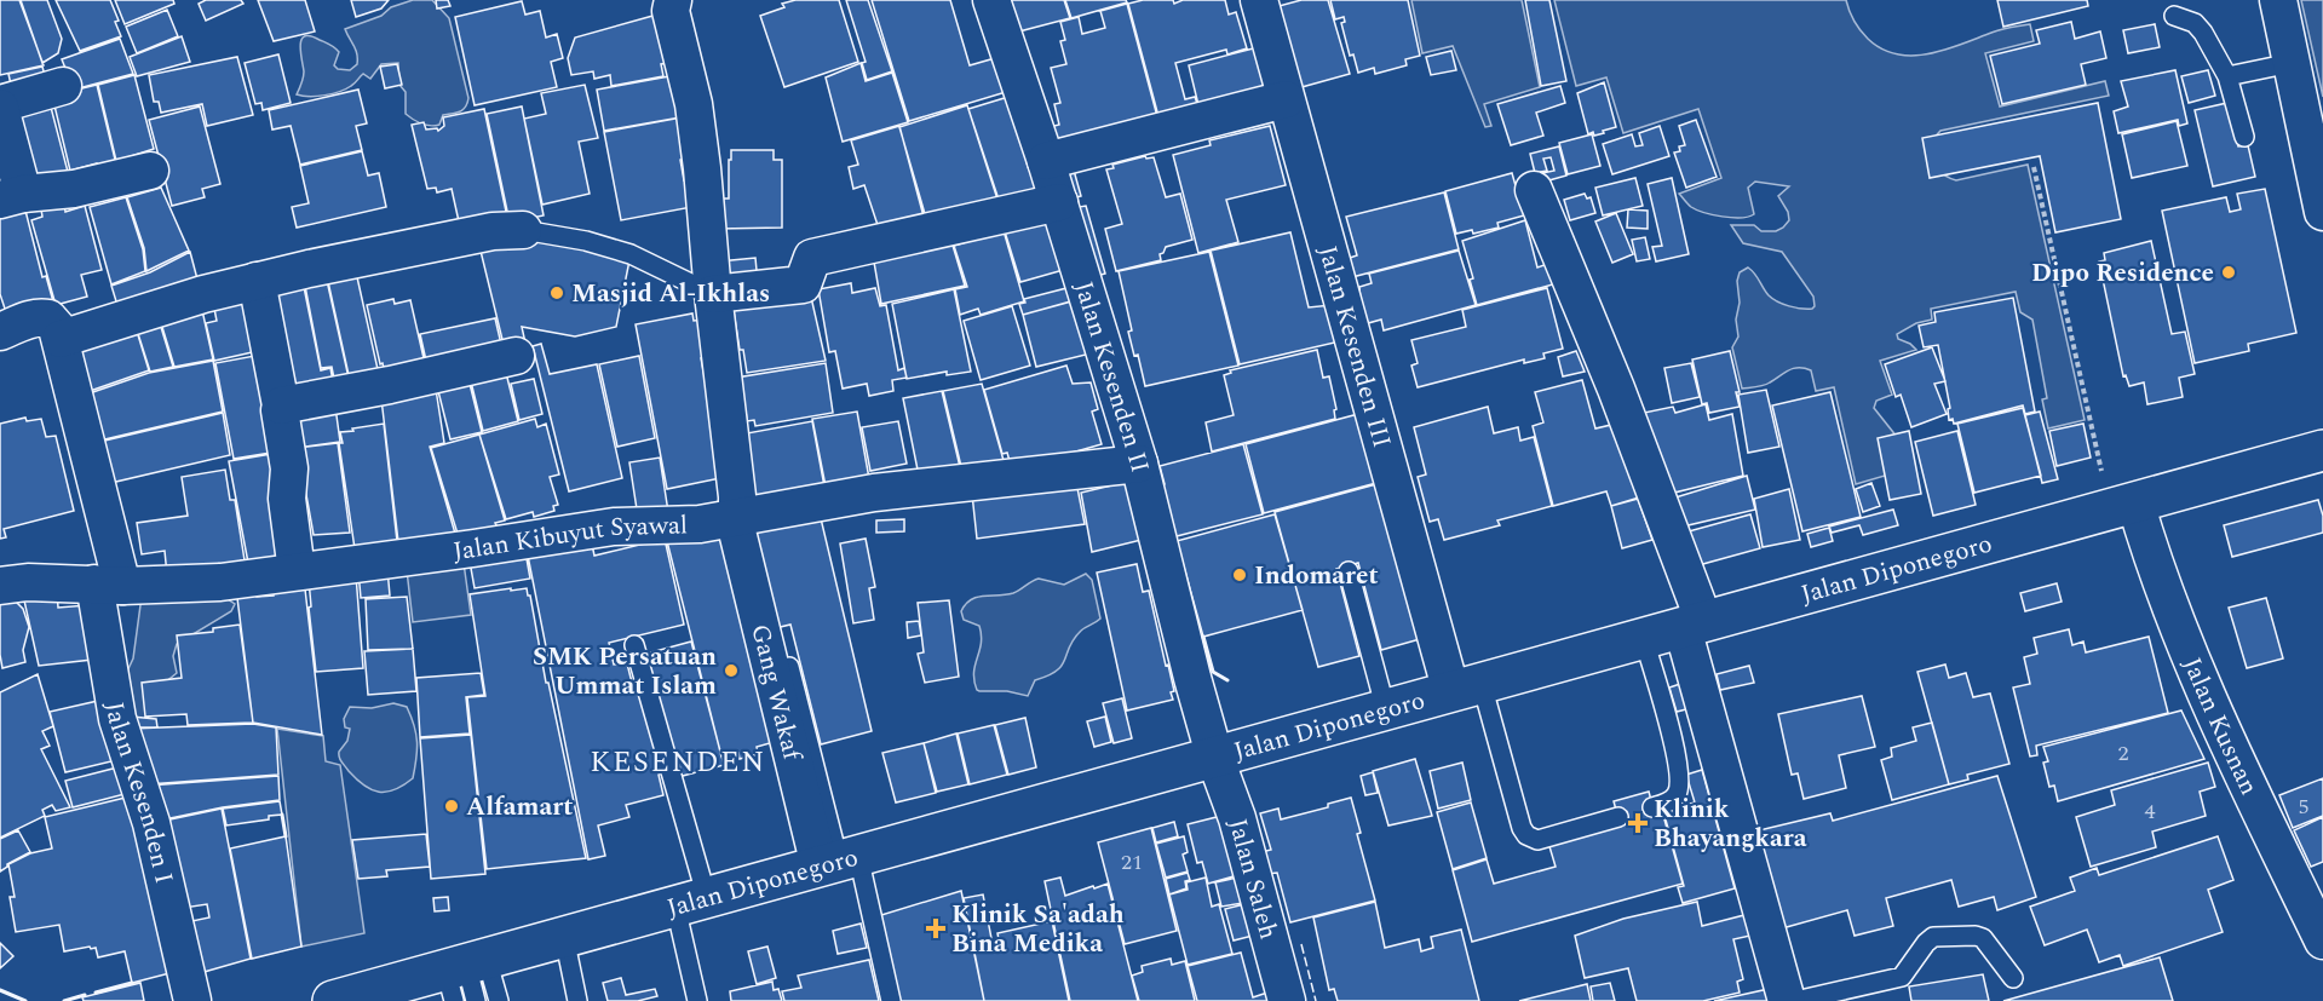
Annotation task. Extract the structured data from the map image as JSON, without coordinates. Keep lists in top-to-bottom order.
{
  "streets": {
    "highway": ["Jalan Diponegoro"],
    "street": [
      "Jalan Kesenden III",
      "Jalan Kesenden II",
      "Jalan Kibuyut Syawal",
      "Gang Wakaf",
      "Jalan Kusnan",
      "Jalan Kesenden I",
      "Jalan Saleh"
    ]
  },
  "crossings": [
    ["Jalan Kesenden III", "Jalan Diponegoro"],
    ["Jalan Kesenden II", "Jalan Kibuyut Syawal"],
    ["Jalan Kesenden II", "Jalan Diponegoro"],
    ["Jalan Kesenden II", "Jalan Saleh"],
    ["Jalan Kibuyut Syawal", "Gang Wakaf"],
    ["Jalan Kibuyut Syawal", "Jalan Kesenden I"],
    ["Jalan Diponegoro", "Gang Wakaf"],
    ["Jalan Diponegoro", "Jalan Kusnan"],
    ["Jalan Diponegoro", "Jalan Saleh"]
  ],
  "districts": ["KESENDEN"],
  "places": {
    "other": [
      "Dipo Residence",
      "Masjid Al-Ikhlas",
      "Indomaret",
      "SMK Persatuan Ummat Islam",
      "Alfamart"
    ],
    "health": ["Klinik Bhayangkara", "Klinik Sa'adah Bina Medika"]
  },
  "house_numbers": [
    "2",
    "5",
    "4",
    "21"
  ]
}
